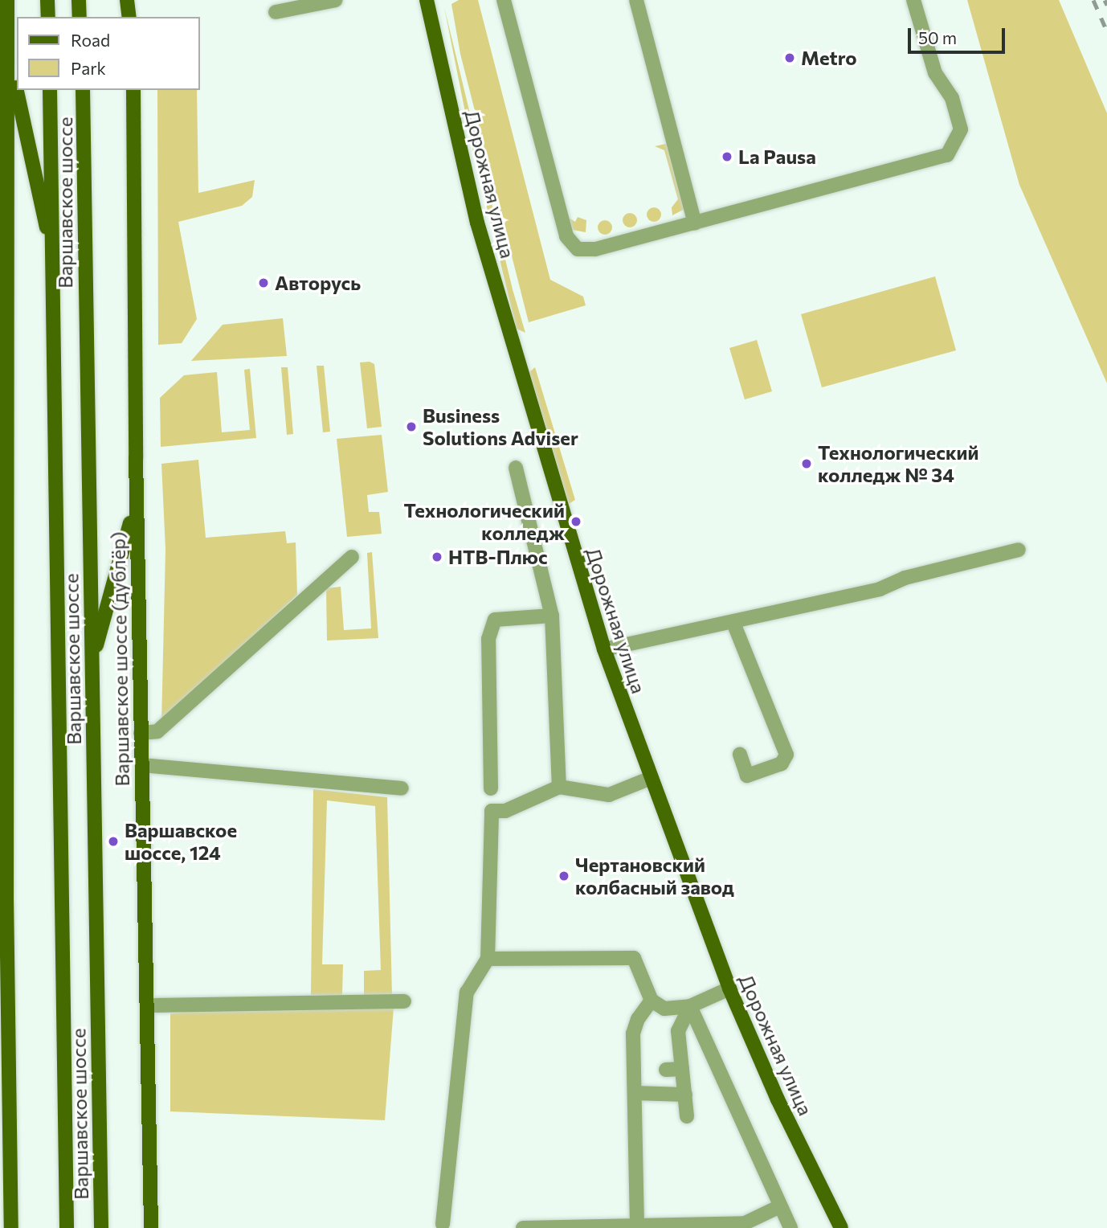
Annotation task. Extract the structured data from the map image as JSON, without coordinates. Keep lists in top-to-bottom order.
{
  "streets": {
    "main road": ["Дорожная улица", "Варшавское шоссе", "Варшавское шоссе (дублёр)"]
  },
  "places": [
    "Metro",
    "La Pausa",
    "Авторусь",
    "Business Solutions Adviser",
    "Технологический колледж № 34",
    "Технологический колледж",
    "НТВ-Плюс",
    "Варшавское шоссе, 124",
    "Чертановский колбасный завод"
  ],
  "legend": ["Road", "Park"],
  "scale_bar": "50 m"
}
